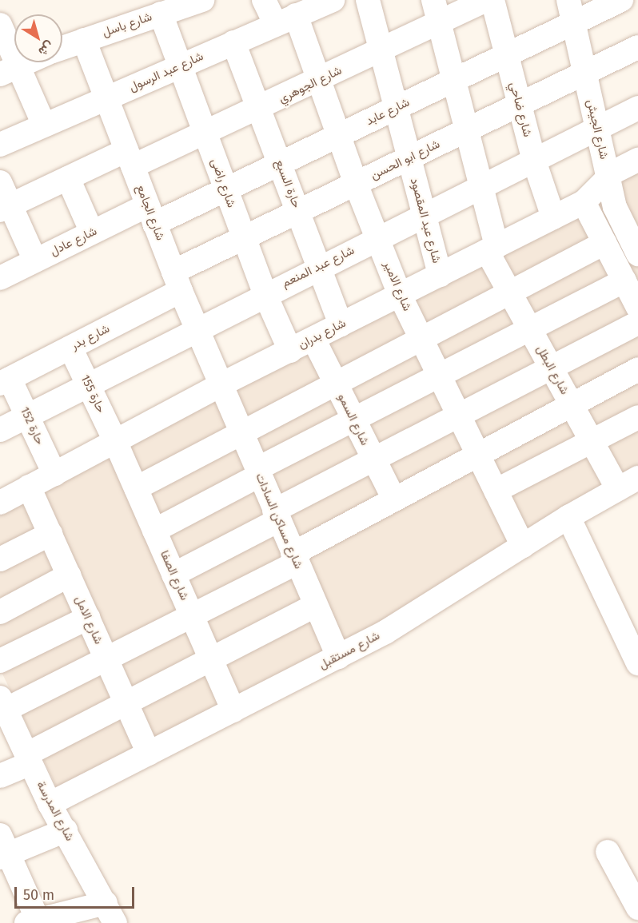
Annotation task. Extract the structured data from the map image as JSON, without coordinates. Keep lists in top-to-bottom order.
{
  "streets": {
    "street": [
      "شارع باسل",
      "شارع عبد الرسول",
      "شارع الجوهري",
      "شارع ضاحي",
      "شارع عابد",
      "شارع الجيش",
      "شارع ابو الحسن",
      "شارع راضى",
      "حارة السبع",
      "شارع الجامع",
      "شارع عبد المقصود",
      "شارع عادل",
      "شارع عبد المنعم",
      "شارع الامير",
      "شارع بدران",
      "شارع بدر",
      "شارع البطل",
      "حارة 155",
      "شارع السمو",
      "حارة 152",
      "شارع مساكن السادات",
      "شارع الصفا",
      "شارع الامل",
      "شارع مستقبل",
      "شارع المدرسة"
    ]
  },
  "crossings": [
    ["شارع باسل", "شارع راضى"],
    ["شارع باسل", "شارع الجامع"],
    ["شارع عبد الرسول", "شارع راضى"],
    ["شارع عبد الرسول", "حارة السبع"],
    ["شارع عبد الرسول", "شارع الجامع"],
    ["شارع عبد الرسول", "شارع الامير"],
    ["شارع الجوهري", "شارع راضى"],
    ["شارع الجوهري", "حارة السبع"],
    ["شارع الجوهري", "شارع الجامع"],
    ["شارع الجوهري", "شارع عبد المقصود"],
    ["شارع الجوهري", "شارع الامير"],
    ["شارع الجوهري", "شارع البطل"],
    ["شارع ضاحي", "شارع عابد"],
    ["شارع ضاحي", "شارع ابو الحسن"],
    ["شارع ضاحي", "شارع عبد المنعم"],
    ["شارع ضاحي", "شارع بدران"],
    ["شارع عابد", "شارع الجيش"],
    ["شارع عابد", "شارع راضى"],
    ["شارع عابد", "حارة السبع"],
    ["شارع عابد", "شارع الجامع"],
    ["شارع عابد", "شارع عبد المقصود"],
    ["شارع عابد", "شارع عادل"],
    ["شارع عابد", "شارع الامير"],
    ["شارع عابد", "شارع البطل"],
    ["شارع الجيش", "شارع ابو الحسن"],
    ["شارع الجيش", "شارع عبد المنعم"],
    ["شارع الجيش", "شارع بدران"],
    ["شارع ابو الحسن", "شارع راضى"],
    ["شارع ابو الحسن", "حارة السبع"],
    ["شارع ابو الحسن", "شارع الجامع"],
    ["شارع ابو الحسن", "شارع عبد المقصود"],
    ["شارع ابو الحسن", "شارع الامير"],
    ["شارع ابو الحسن", "شارع بدر"],
    ["شارع ابو الحسن", "شارع البطل"],
    ["شارع راضى", "شارع عبد المنعم"],
    ["شارع راضى", "شارع بدران"],
    ["حارة السبع", "شارع عبد المنعم"],
    ["حارة السبع", "شارع بدران"],
    ["شارع الجامع", "شارع عادل"],
    ["شارع الجامع", "شارع عبد المنعم"],
    ["شارع الجامع", "شارع بدران"],
    ["شارع الجامع", "شارع بدر"],
    ["شارع الجامع", "شارع مساكن السادات"],
    ["شارع عبد المقصود", "شارع عبد المنعم"],
    ["شارع عبد المقصود", "شارع بدران"],
    ["شارع عبد المنعم", "شارع الامير"],
    ["شارع عبد المنعم", "شارع البطل"],
    ["شارع عبد المنعم", "حارة 155"],
    ["شارع عبد المنعم", "حارة 152"],
    ["شارع الامير", "شارع بدران"],
    ["شارع الامير", "شارع مستقبل"],
    ["شارع بدران", "شارع البطل"],
    ["شارع بدران", "حارة 155"],
    ["شارع بدران", "شارع السمو"],
    ["شارع بدران", "حارة 152"],
    ["شارع بدران", "شارع مساكن السادات"],
    ["شارع بدران", "شارع الصفا"],
    ["شارع بدران", "شارع الامل"],
    ["شارع بدر", "حارة 155"],
    ["شارع بدر", "حارة 152"],
    ["شارع البطل", "شارع مستقبل"],
    ["حارة 155", "شارع الصفا"],
    ["شارع مساكن السادات", "شارع مستقبل"],
    ["شارع الصفا", "شارع مستقبل"],
    ["شارع الامل", "شارع مستقبل"],
    ["شارع مستقبل", "شارع المدرسة"]
  ],
  "scale_bar": "50 m",
  "north": "bottom right"
}
